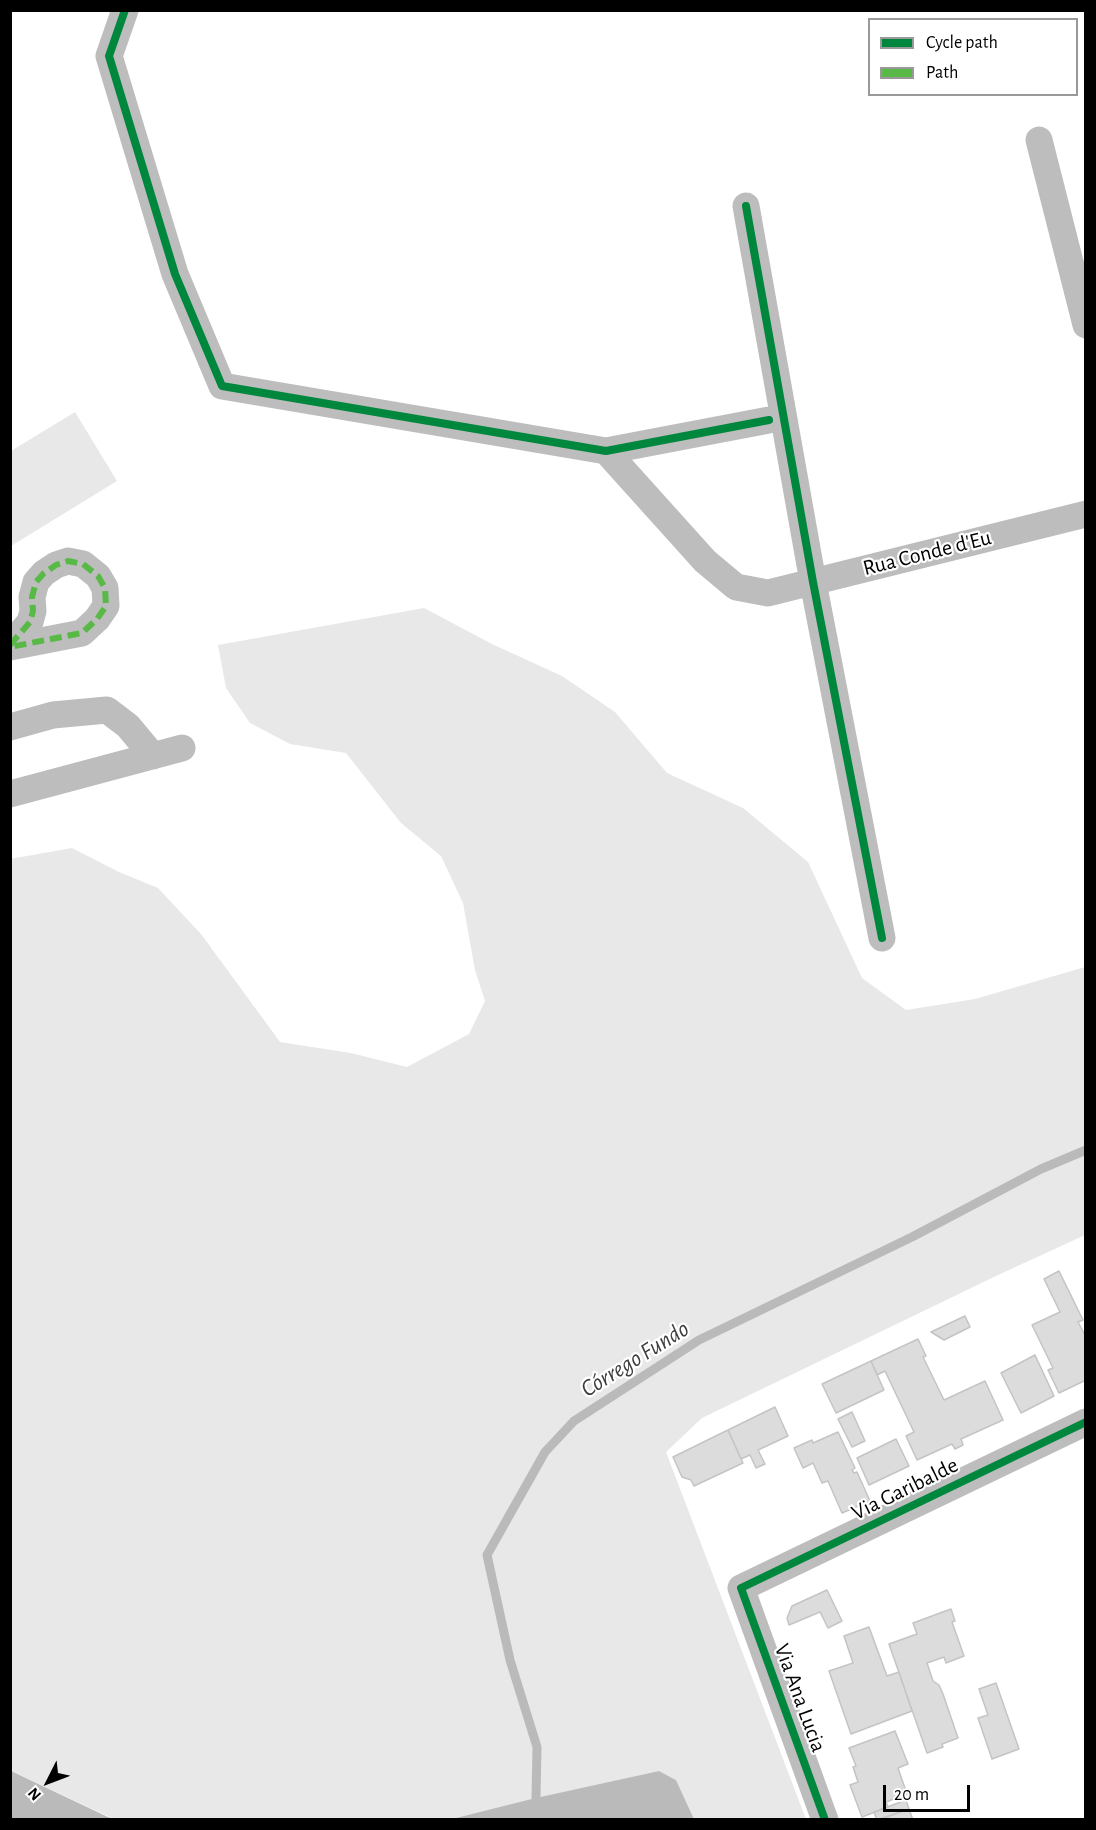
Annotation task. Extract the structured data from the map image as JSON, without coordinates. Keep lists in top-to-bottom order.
{
  "streets": {
    "street": ["Rua Conde d'Eu", "Via Garibalde", "Via Ana Lucia"]
  },
  "crossings": [
    ["Via Garibalde", "Via Ana Lucia"]
  ],
  "water": ["Córrego Fundo"],
  "legend": ["Cycle path", "Path"],
  "scale_bar": "20 m",
  "north": "bottom left"
}
